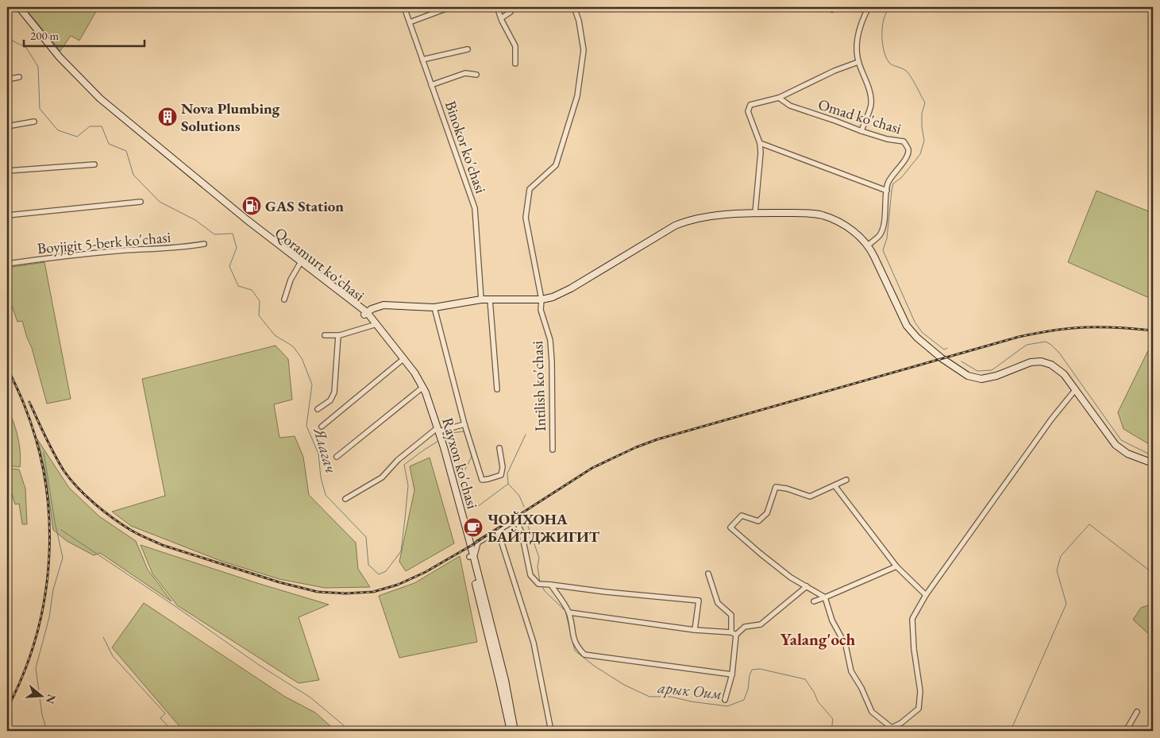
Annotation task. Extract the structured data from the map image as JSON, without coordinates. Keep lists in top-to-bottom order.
{
  "streets": {
    "main road": ["Qoramurt koʻchasi", "Rayxon ko'chasi"],
    "street": [
      "Omad ko'chasi",
      "Binokor ko'chasi",
      "Boyjigit 5-berk ko'chasi",
      "Intilish ko'chasi"
    ]
  },
  "crossings": [
    ["Qoramurt koʻchasi", "Rayxon ko'chasi"]
  ],
  "districts": ["Yalang'och"],
  "water": ["Ялагач", "арык Оим"],
  "places": {
    "building": ["Nova Plumbing Solutions"],
    "fuel station": ["GAS Station"],
    "cafe": ["ЧОЙХОНА БАЙТДЖИГИТ"]
  },
  "scale_bar": "200 m",
  "north": "right"
}
